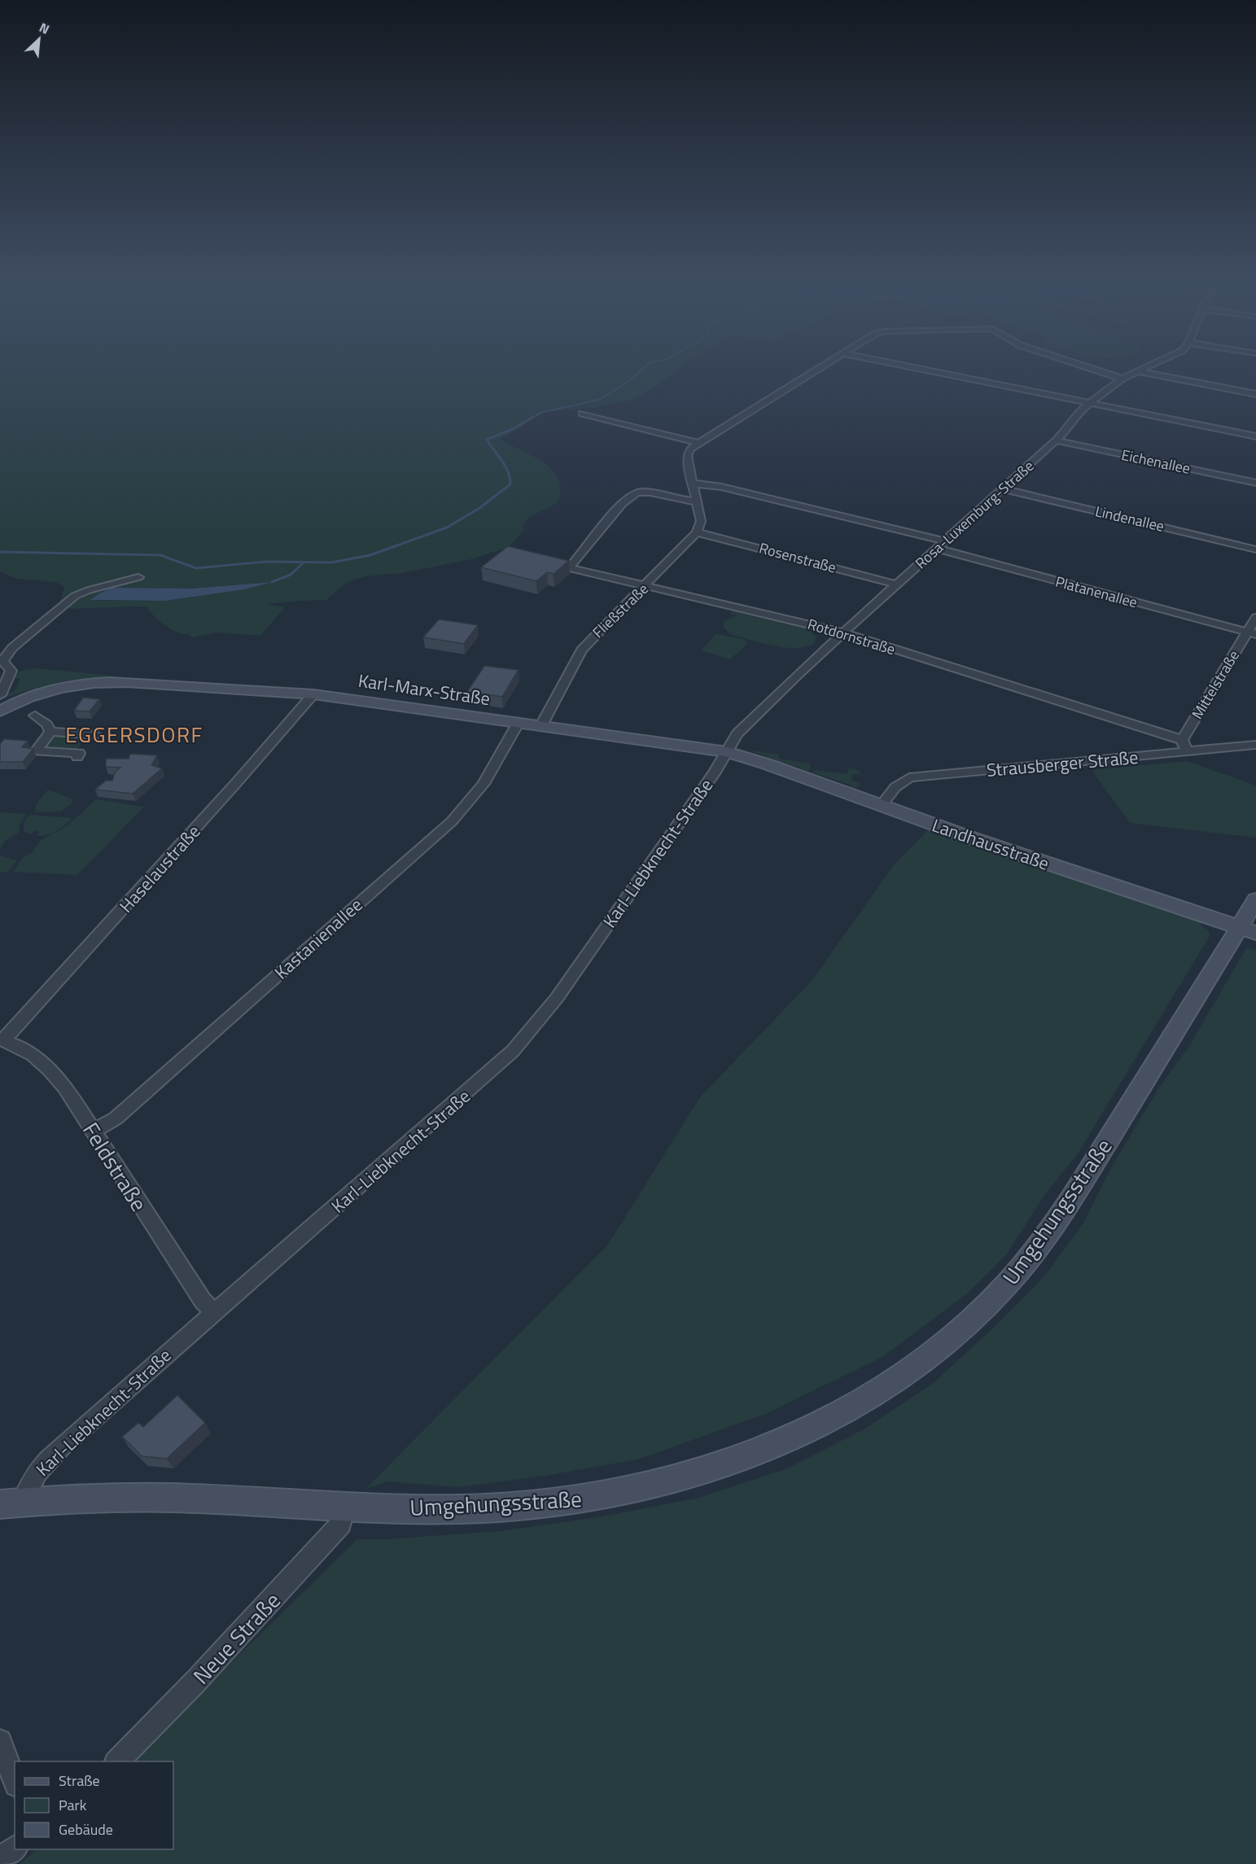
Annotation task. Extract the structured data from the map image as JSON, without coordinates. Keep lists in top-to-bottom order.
{
  "streets": {
    "street": [
      "Eichenallee",
      "Rosa-Luxemburg-Straße",
      "Lindenallee",
      "Rosenstraße",
      "Platanenallee",
      "Fließstraße",
      "Rotdornstraße",
      "Mittelstraße",
      "Karl-Marx-Straße",
      "Strausberger Straße",
      "Landhausstraße",
      "Karl-Liebknecht-Straße",
      "Haselaustraße",
      "Kastanienallee",
      "Feldstraße",
      "Umgehungsstraße",
      "Neue Straße"
    ]
  },
  "crossings": [
    ["Eichenallee", "Rosa-Luxemburg-Straße"],
    ["Rosa-Luxemburg-Straße", "Lindenallee"],
    ["Rosa-Luxemburg-Straße", "Rosenstraße"],
    ["Rosa-Luxemburg-Straße", "Platanenallee"],
    ["Rosa-Luxemburg-Straße", "Rotdornstraße"],
    ["Rosa-Luxemburg-Straße", "Karl-Marx-Straße"],
    ["Rosa-Luxemburg-Straße", "Landhausstraße"],
    ["Rosa-Luxemburg-Straße", "Karl-Liebknecht-Straße"],
    ["Rosenstraße", "Fließstraße"],
    ["Platanenallee", "Mittelstraße"],
    ["Fließstraße", "Rotdornstraße"],
    ["Fließstraße", "Karl-Marx-Straße"],
    ["Rotdornstraße", "Mittelstraße"],
    ["Mittelstraße", "Strausberger Straße"],
    ["Karl-Marx-Straße", "Landhausstraße"],
    ["Karl-Marx-Straße", "Karl-Liebknecht-Straße"],
    ["Karl-Marx-Straße", "Haselaustraße"],
    ["Karl-Marx-Straße", "Kastanienallee"],
    ["Strausberger Straße", "Landhausstraße"],
    ["Landhausstraße", "Karl-Liebknecht-Straße"],
    ["Landhausstraße", "Umgehungsstraße"],
    ["Karl-Liebknecht-Straße", "Feldstraße"],
    ["Karl-Liebknecht-Straße", "Umgehungsstraße"],
    ["Karl-Liebknecht-Straße", "Neue Straße"],
    ["Haselaustraße", "Feldstraße"],
    ["Kastanienallee", "Feldstraße"],
    ["Umgehungsstraße", "Neue Straße"]
  ],
  "districts": ["EGGERSDORF"],
  "legend": ["Straße", "Park", "Gebäude"],
  "north": "top right"
}
